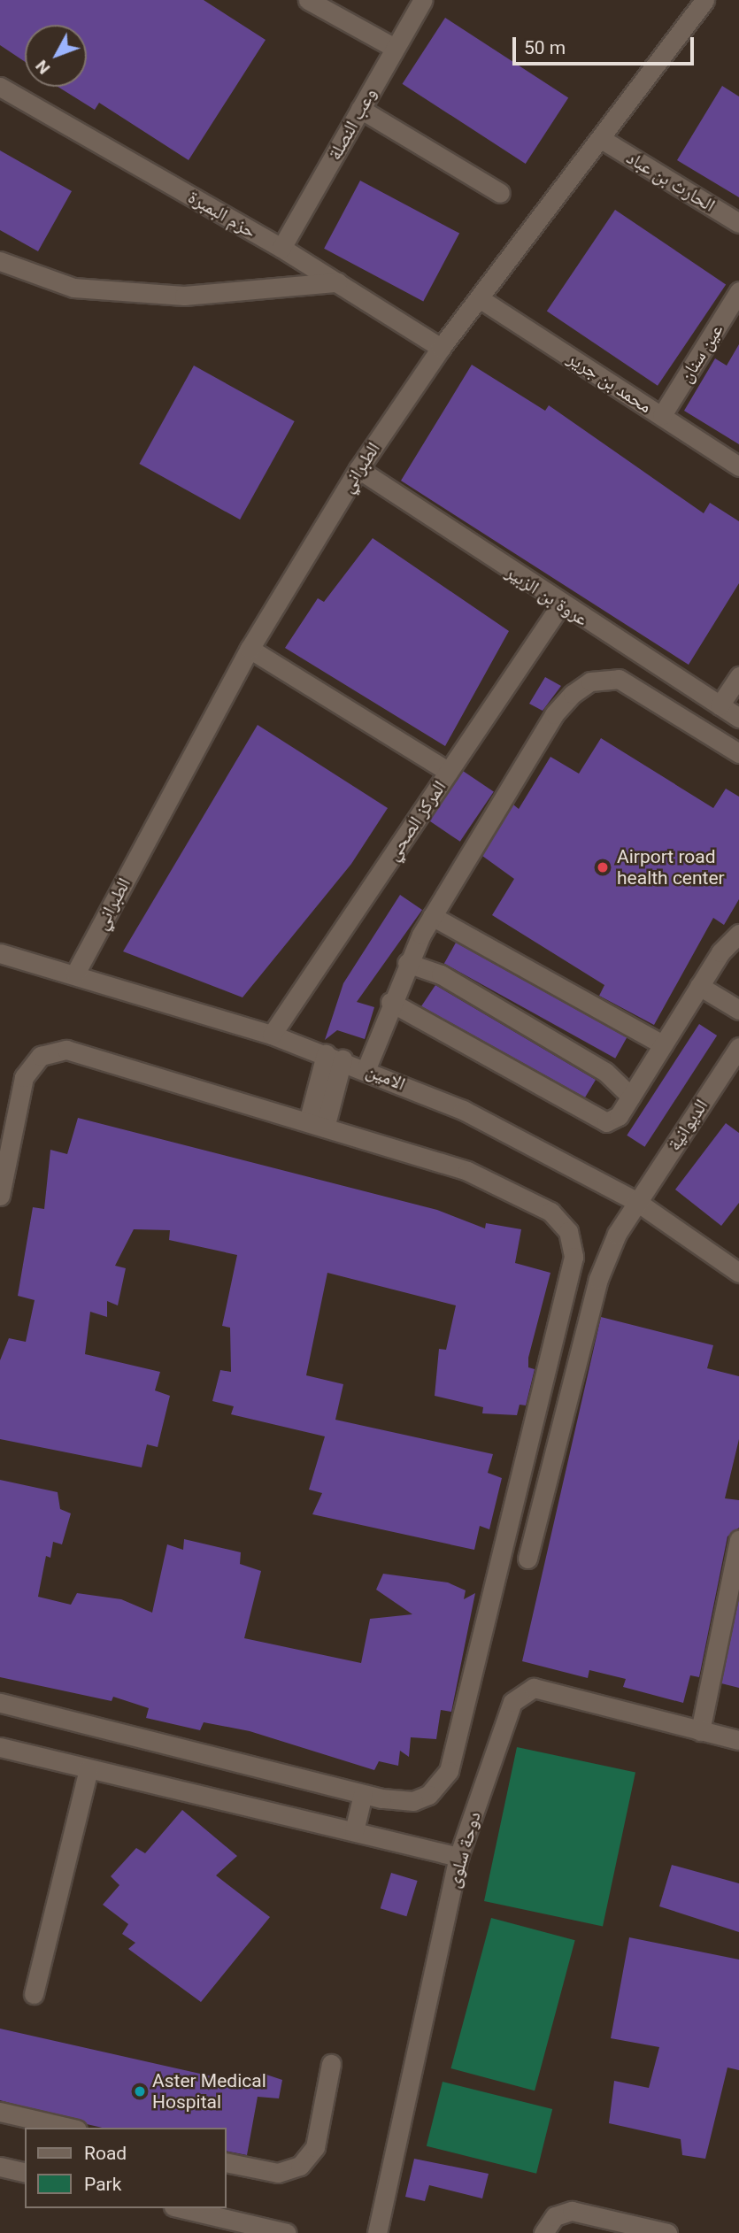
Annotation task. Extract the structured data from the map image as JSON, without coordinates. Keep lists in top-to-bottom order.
{
  "streets": {
    "street": [
      "وعب النصلة",
      "الحارث بن عباد",
      "حزم البمبرة",
      "عين سنان",
      "محمد بن جرير",
      "الطبراني",
      "عروة بن الزبير",
      "المركز الصحي",
      "الامين",
      "الديوانية",
      "دوحة سلوى"
    ]
  },
  "crossings": [
    ["وعب النصلة", "حزم البمبرة"],
    ["الحارث بن عباد", "الطبراني"],
    ["حزم البمبرة", "الطبراني"],
    ["عين سنان", "محمد بن جرير"],
    ["محمد بن جرير", "الطبراني"],
    ["الطبراني", "عروة بن الزبير"],
    ["الطبراني", "الامين"],
    ["عروة بن الزبير", "المركز الصحي"],
    ["المركز الصحي", "الامين"],
    ["الامين", "الديوانية"]
  ],
  "places": ["Airport road health center", "Aster Medical Hospital"],
  "legend": ["Road", "Park"],
  "scale_bar": "50 m",
  "north": "bottom left"
}
